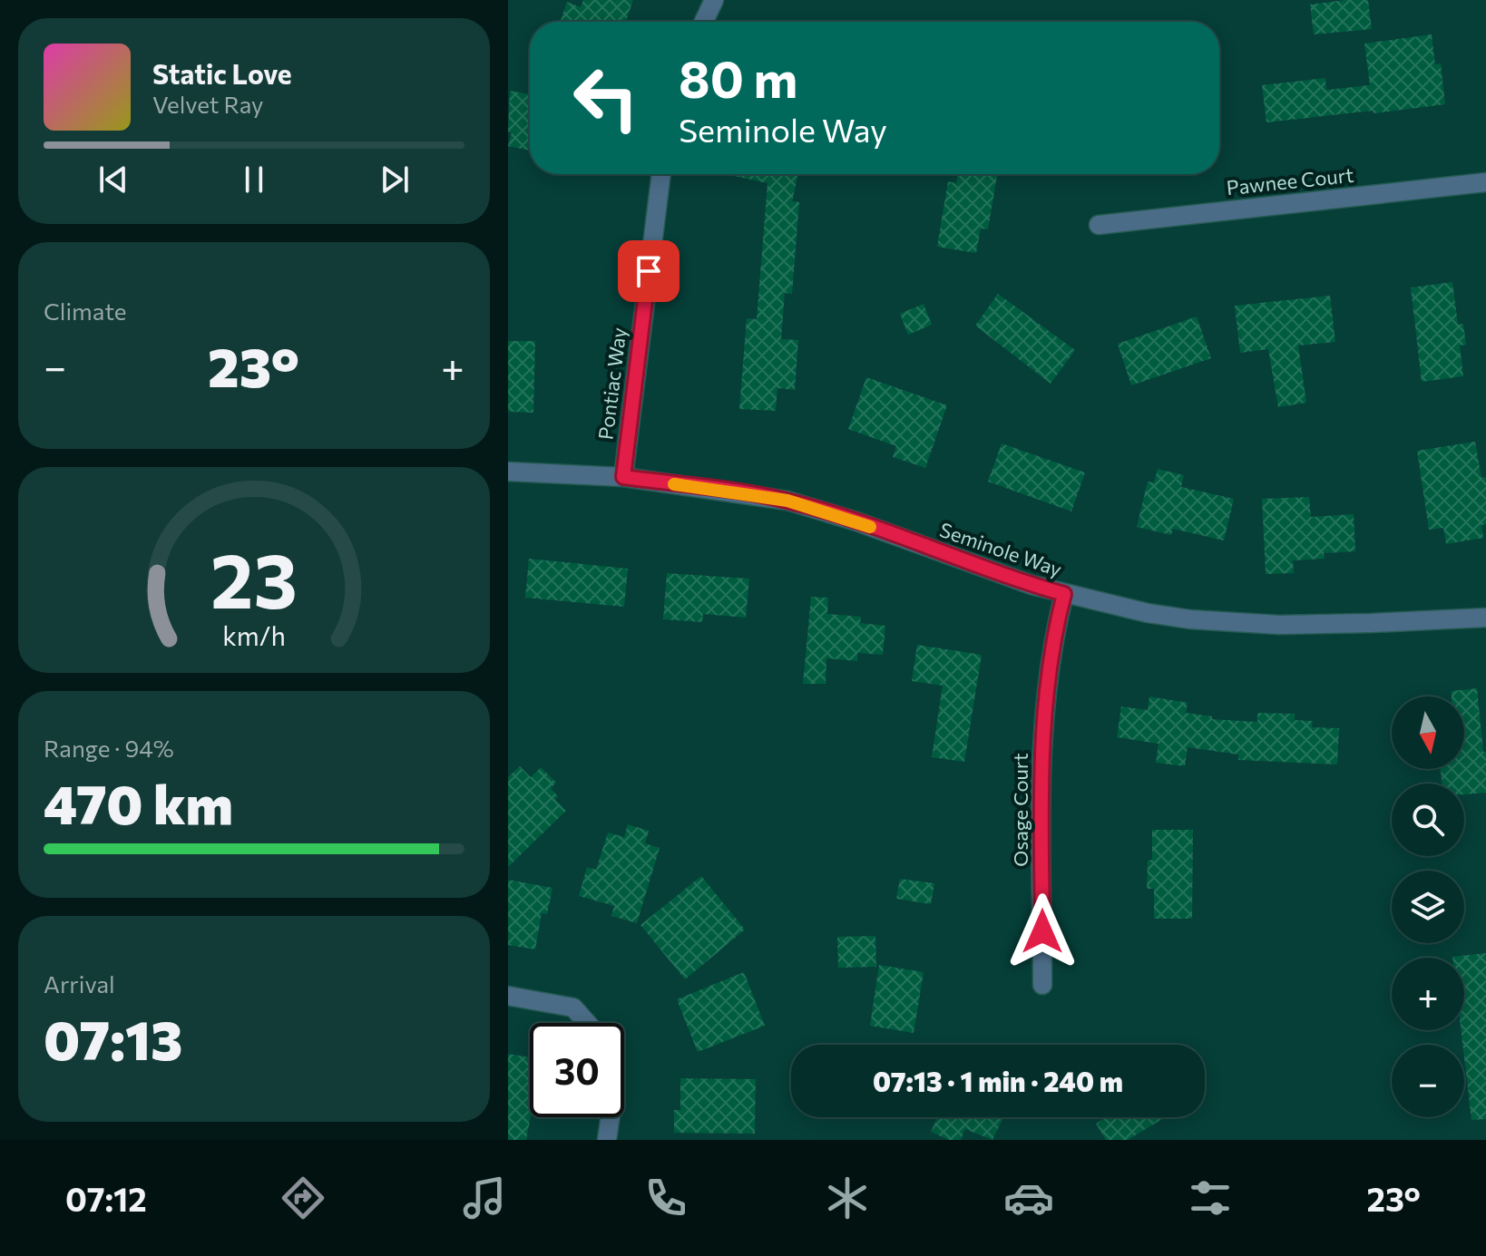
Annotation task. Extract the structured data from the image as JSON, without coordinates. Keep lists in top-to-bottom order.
{
  "streets": {
    "street": [
      "Pawnee Court",
      "Pontiac Way",
      "Seminole Way",
      "Osage Court"
    ]
  },
  "crossings": [
    ["Pontiac Way", "Seminole Way"],
    ["Seminole Way", "Osage Court"]
  ],
  "north": "bottom",
  "page": {
    "turn": ["80 m", "Seminole Way"],
    "song": ["Static Love", "Velvet Ray"],
    "tile": [
      "Climate",
      ["Range · 94%", "470 km"],
      ["Arrival", "07:13"]
    ],
    "heat": ["−", "23°", "+"],
    "map_buttons": ["+", "−"],
    "limit": "30",
    "trip": "07:13 · 1 min · 240 m",
    "tabs": ["07:12", "23°"],
    "gauge": ["23", "km/h"]
  }
}
